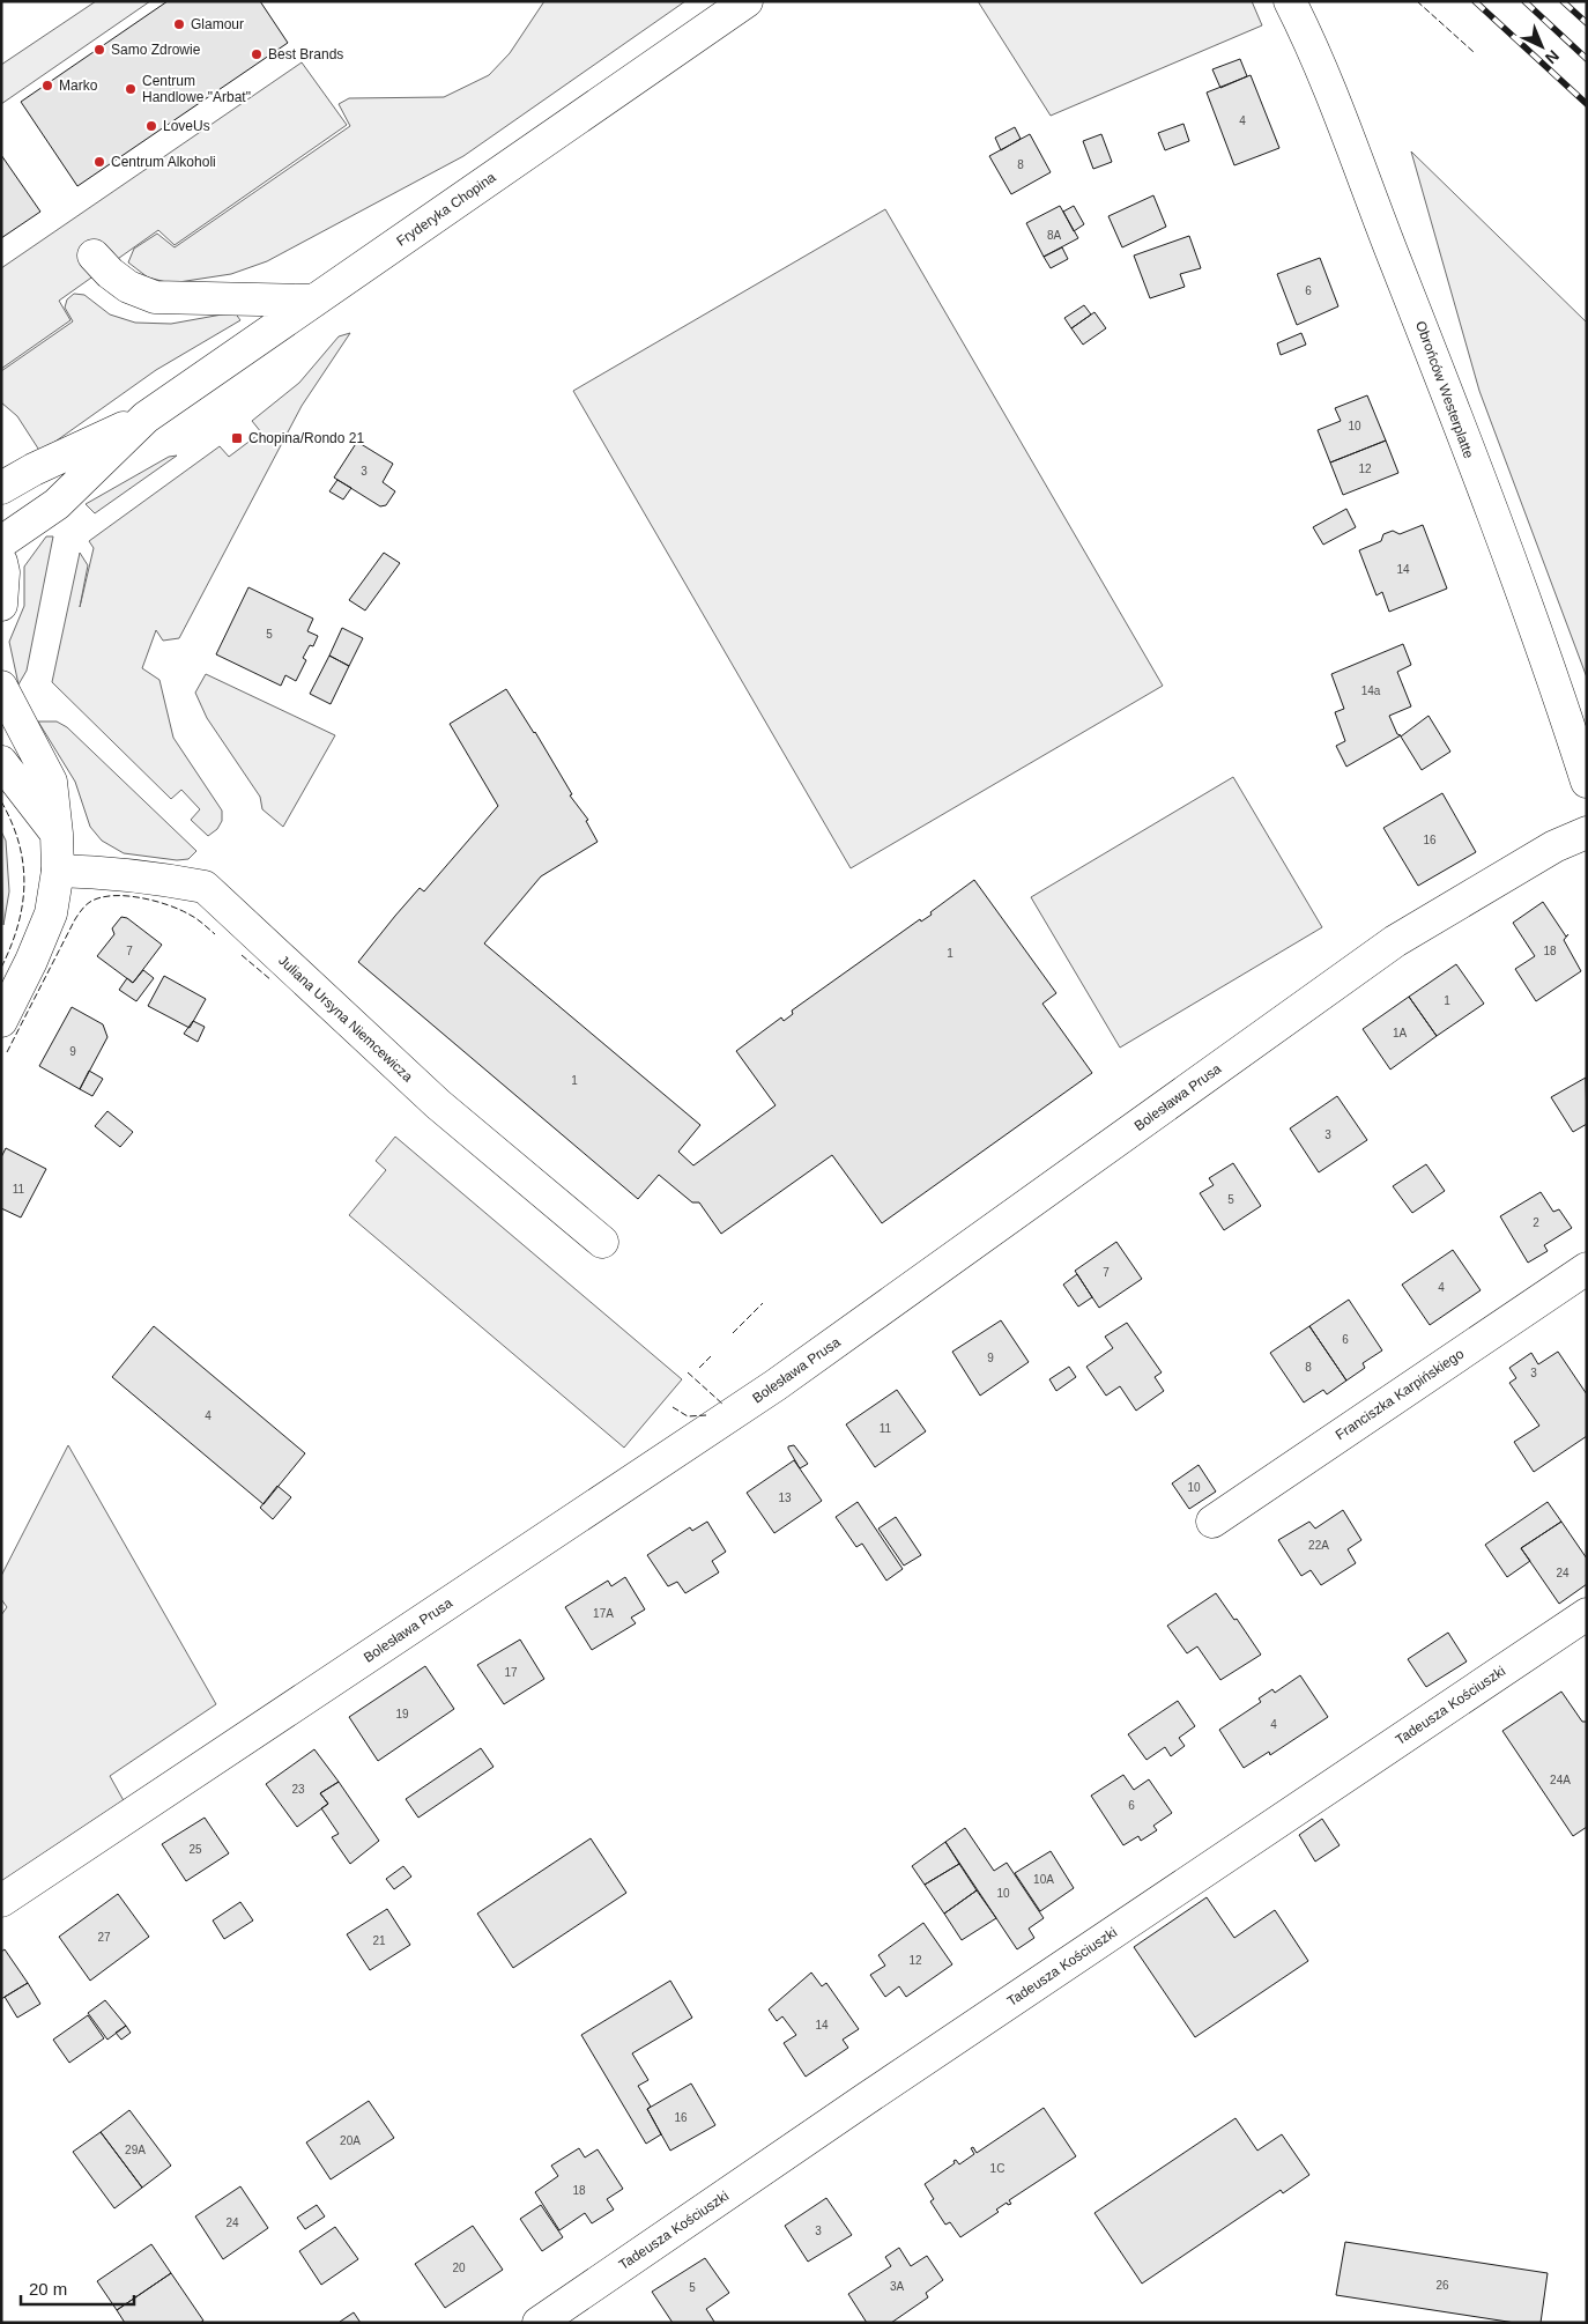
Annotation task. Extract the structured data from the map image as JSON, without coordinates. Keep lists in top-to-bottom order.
{
  "streets": {
    "street": [
      "Fryderyka Chopina",
      "Obrońców Westerplatte",
      "Juliana Ursyna Niemcewicza",
      "Bolesława Prusa",
      "Franciszka Karpińskiego",
      "Tadeusza Kościuszki"
    ]
  },
  "places": {
    "other": [
      "Glamour",
      "Samo Zdrowie",
      "Best Brands",
      "Marko",
      "Centrum Handlowe \"Arbat\"",
      "LoveUs",
      "Centrum Alkoholi"
    ],
    "transit": ["Chopina/Rondo 21"]
  },
  "house_numbers": [
    "4",
    "8",
    "8A",
    "6",
    "10",
    "12",
    "3",
    "14",
    "5",
    "14a",
    "16",
    "7",
    "18",
    "1",
    "1",
    "1A",
    "9",
    "1",
    "3",
    "11",
    "5",
    "2",
    "7",
    "4",
    "6",
    "9",
    "8",
    "3",
    "4",
    "11",
    "10",
    "13",
    "22A",
    "24",
    "17A",
    "17",
    "19",
    "4",
    "24A",
    "23",
    "6",
    "25",
    "10A",
    "10",
    "27",
    "21",
    "12",
    "14",
    "16",
    "20A",
    "29A",
    "1C",
    "18",
    "24",
    "3",
    "20",
    "26",
    "3A",
    "5"
  ],
  "scale_bar": "20 m",
  "north": "bottom right"
}
